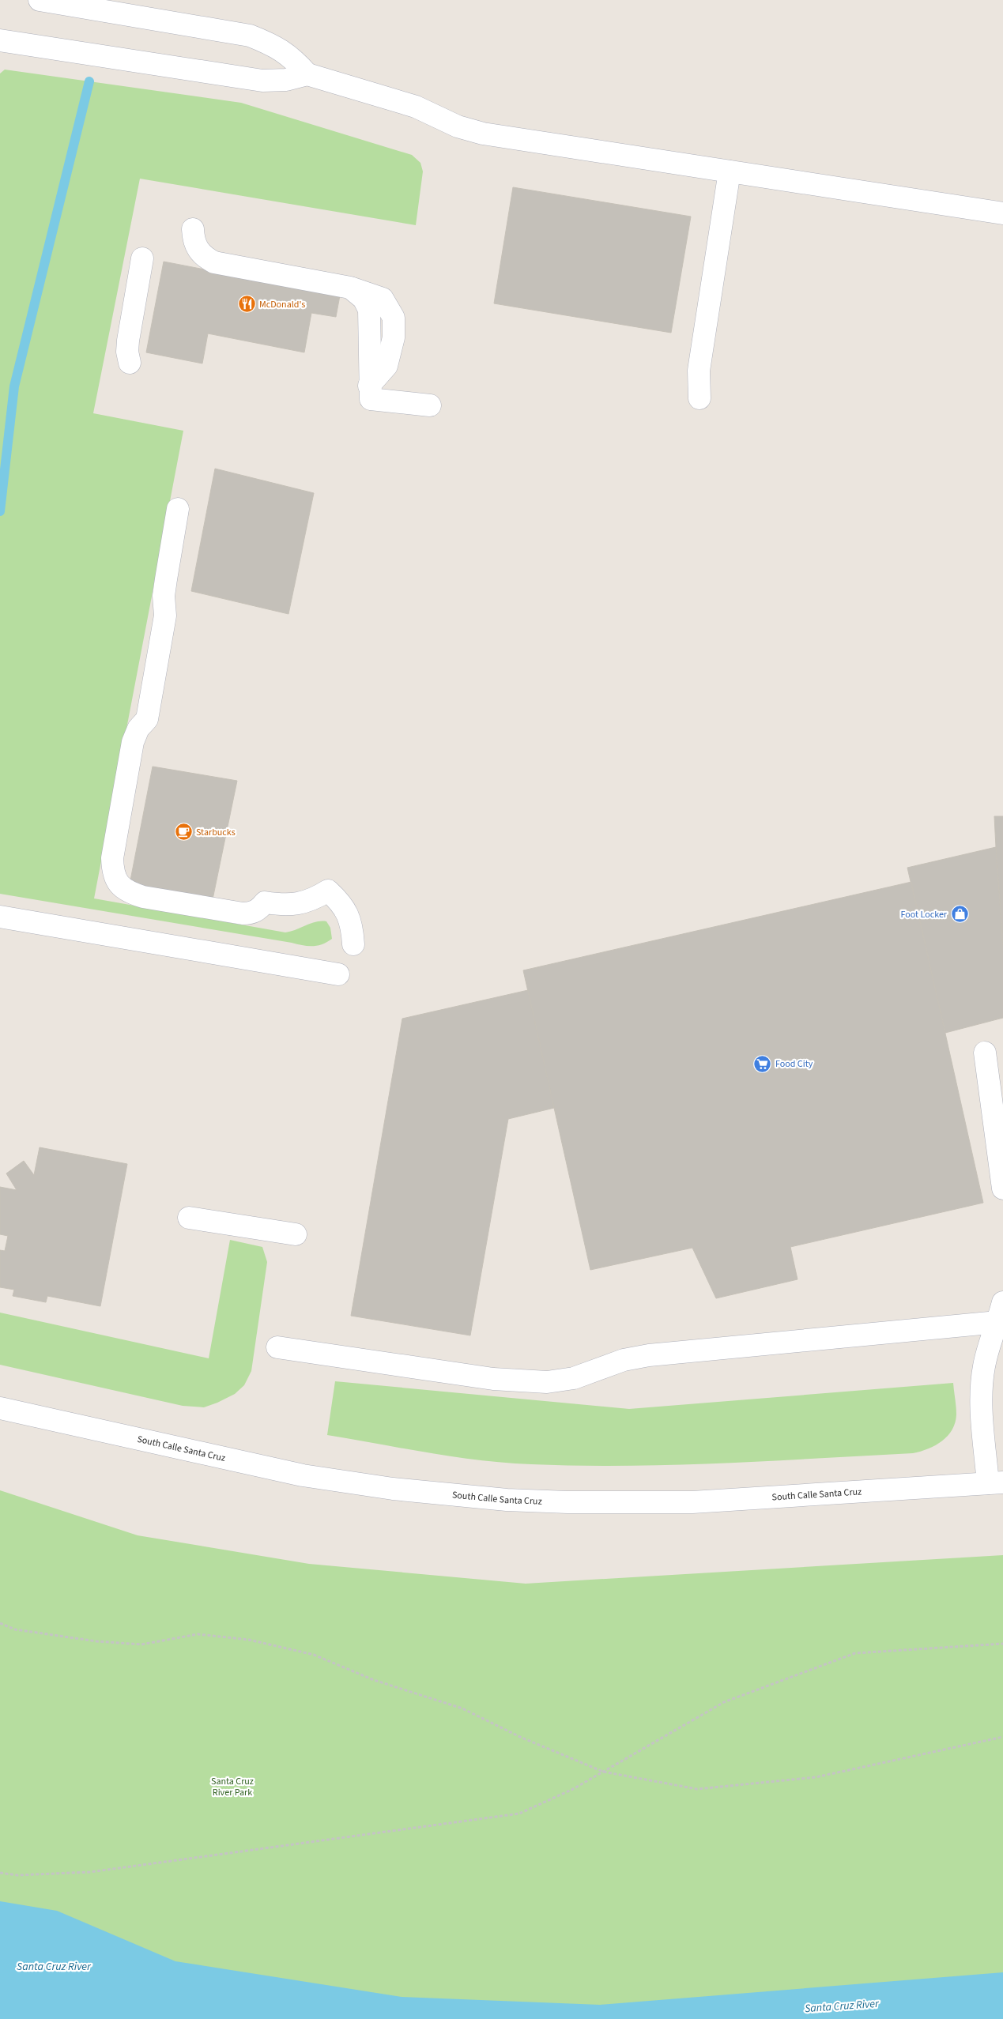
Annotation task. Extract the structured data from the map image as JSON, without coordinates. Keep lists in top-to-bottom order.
{
  "streets": {
    "street": ["South Calle Santa Cruz"]
  },
  "water": ["Santa Cruz River"],
  "parks": ["Santa Cruz River Park"],
  "places": {
    "restaurant": ["McDonald's"],
    "cafe": ["Starbucks"],
    "shop": ["Foot Locker"],
    "supermarket": ["Food City"]
  }
}
